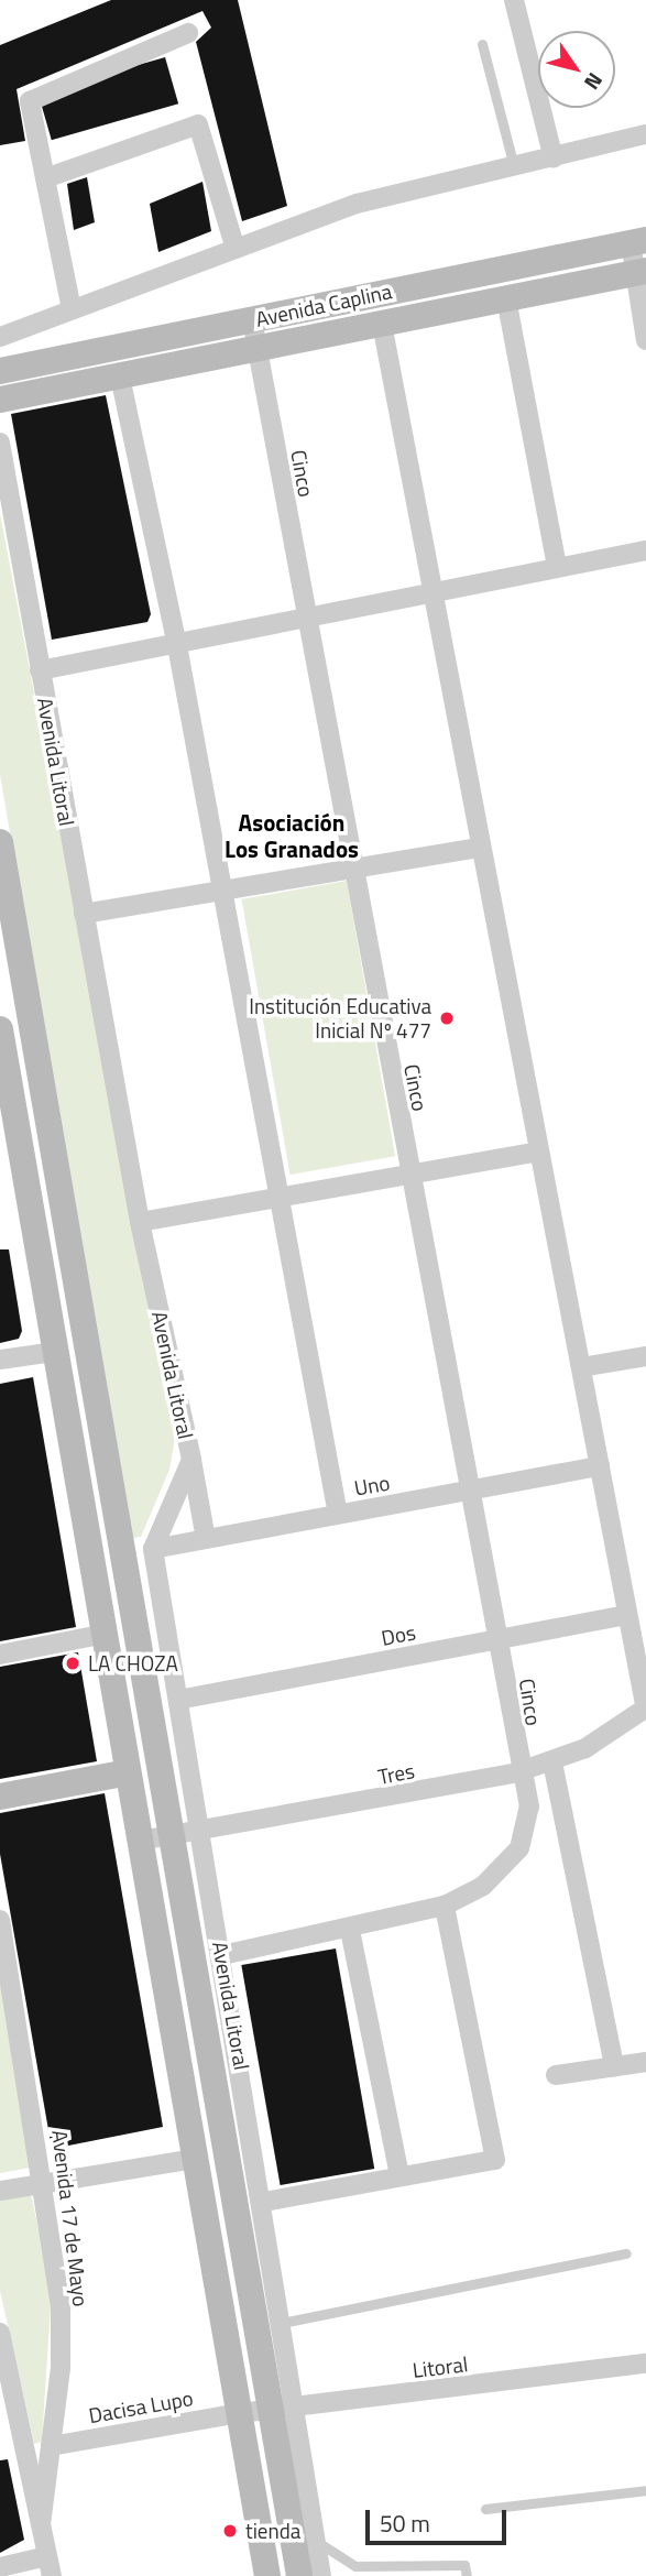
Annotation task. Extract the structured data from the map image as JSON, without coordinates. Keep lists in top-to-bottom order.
{
  "streets": {
    "main road": ["Avenida Caplina", "Avenida Litoral"],
    "street": [
      "Cinco",
      "Uno",
      "Dos",
      "Tres",
      "Avenida 17 de Mayo",
      "Litoral",
      "Dacisa Lupo"
    ]
  },
  "crossings": [
    ["Avenida Caplina", "Cinco"],
    ["Cinco", "Avenida Litoral"],
    ["Cinco", "Uno"],
    ["Cinco", "Dos"],
    ["Cinco", "Tres"],
    ["Avenida Litoral", "Uno"],
    ["Avenida Litoral", "Dos"],
    ["Avenida Litoral", "Tres"],
    ["Avenida Litoral", "Litoral"],
    ["Avenida 17 de Mayo", "Dacisa Lupo"],
    ["Litoral", "Dacisa Lupo"]
  ],
  "districts": ["Asociación Los Granados"],
  "places": ["Institución Educativa Inicial Nº 477", "LA CHOZA", "tienda"],
  "scale_bar": "50 m",
  "north": "bottom right"
}
